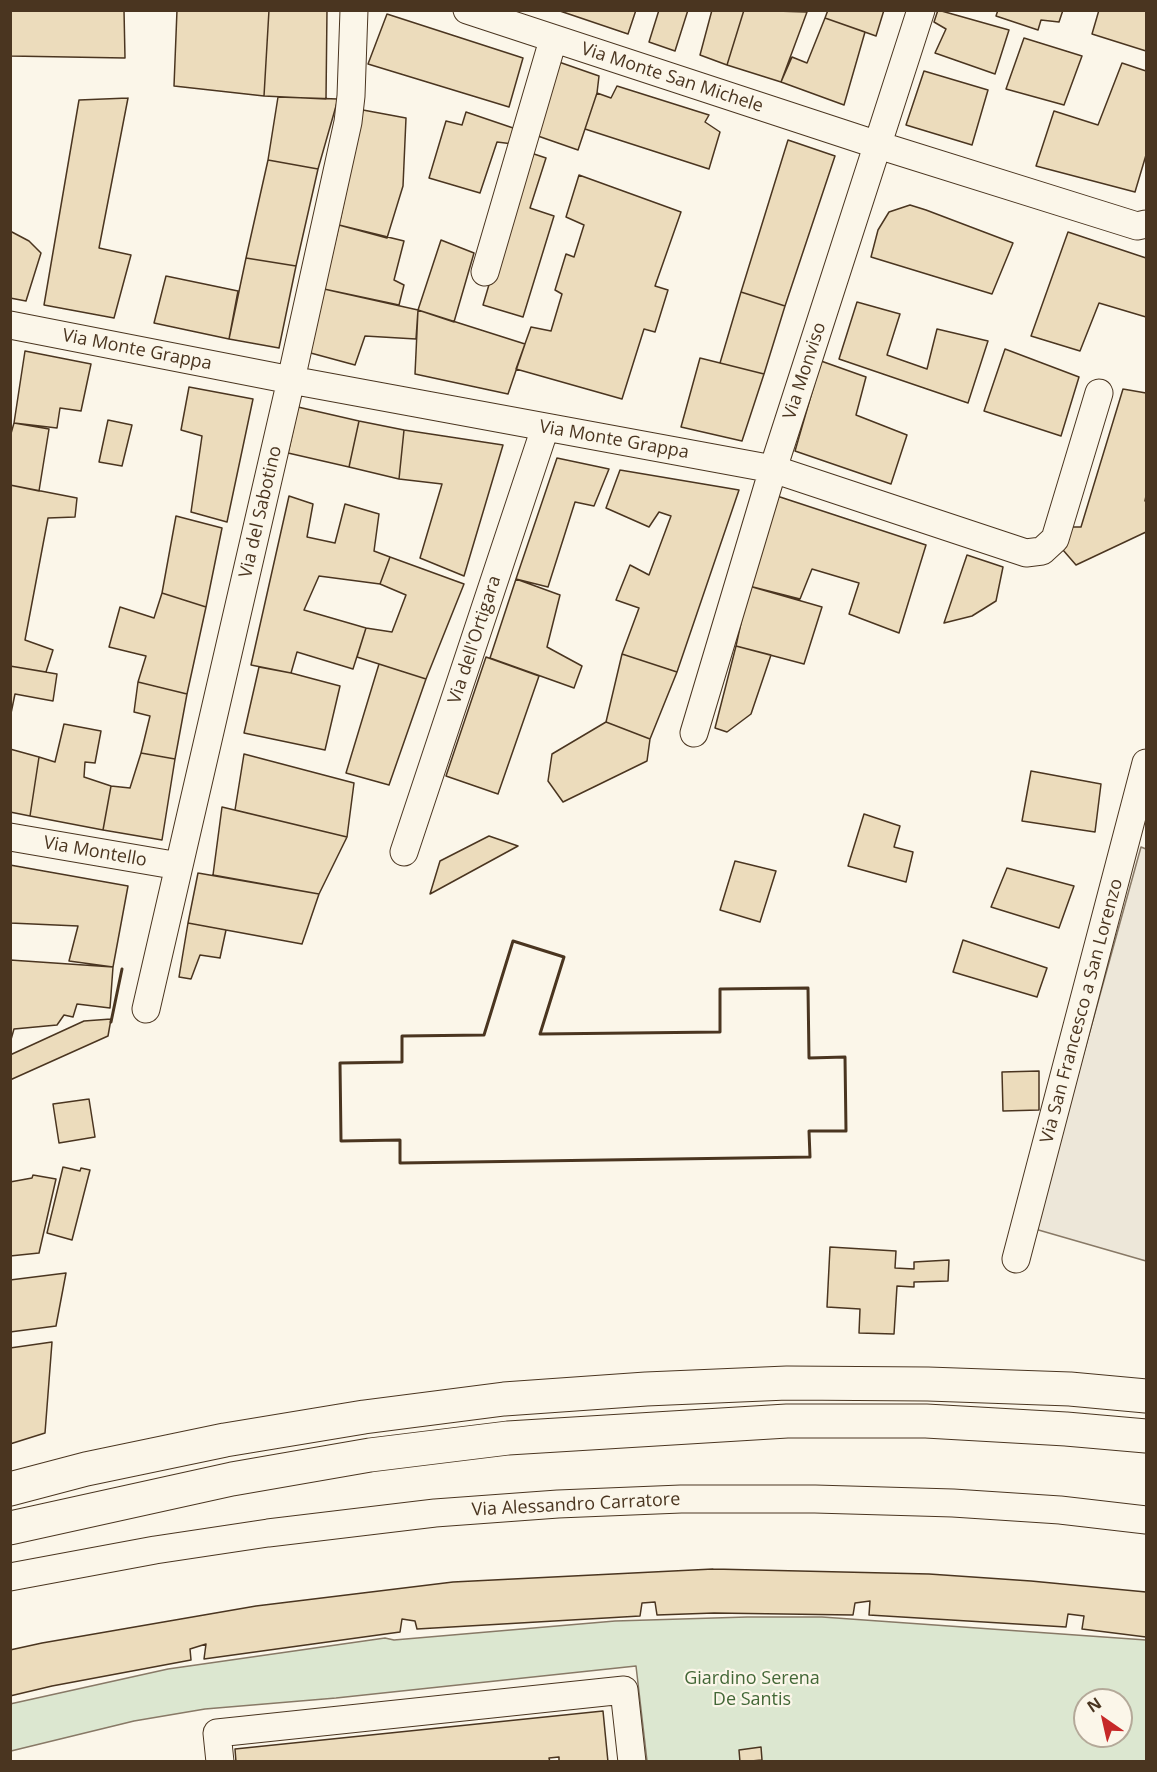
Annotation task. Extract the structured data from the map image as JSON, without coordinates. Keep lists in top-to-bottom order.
{
  "streets": {
    "street": [
      "Via Monte San Michele",
      "Via Monte Grappa",
      "Via Monviso",
      "Via del Sabotino",
      "Via dell'Ortigara",
      "Via Montello",
      "Via San Francesco a San Lorenzo",
      "Via Alessandro Carratore"
    ]
  },
  "crossings": [
    ["Via Monte San Michele", "Via Monviso"],
    ["Via Monte Grappa", "Via Monviso"],
    ["Via Monte Grappa", "Via del Sabotino"],
    ["Via Monte Grappa", "Via dell'Ortigara"],
    ["Via del Sabotino", "Via Montello"]
  ],
  "parks": ["Giardino Serena De Santis"],
  "north": "top left"
}
